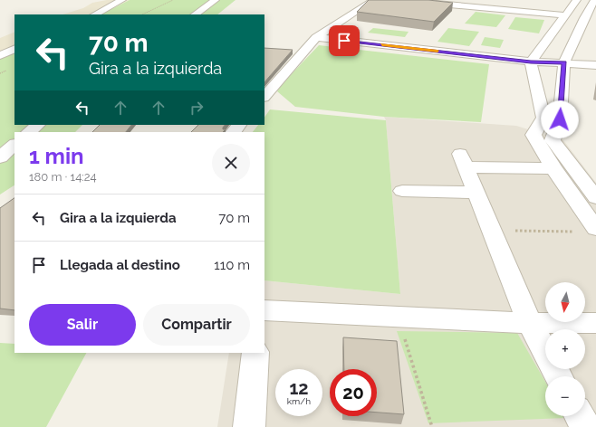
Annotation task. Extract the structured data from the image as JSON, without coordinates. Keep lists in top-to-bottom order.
{
  "north": "bottom",
  "page": {
    "turn": ["70 m", "Gira a la izquierda"],
    "heading": ["1 min", "180 m · 14:24"],
    "list": [
      {
        "name": "Gira a la izquierda",
        "value": "70 m"
      },
      {
        "name": "Llegada al destino",
        "value": "110 m"
      }
    ],
    "map_buttons": ["+", "−"],
    "buttons": ["Salir", "Compartir"],
    "speed": "12 km/h",
    "limit": "20"
  }
}
